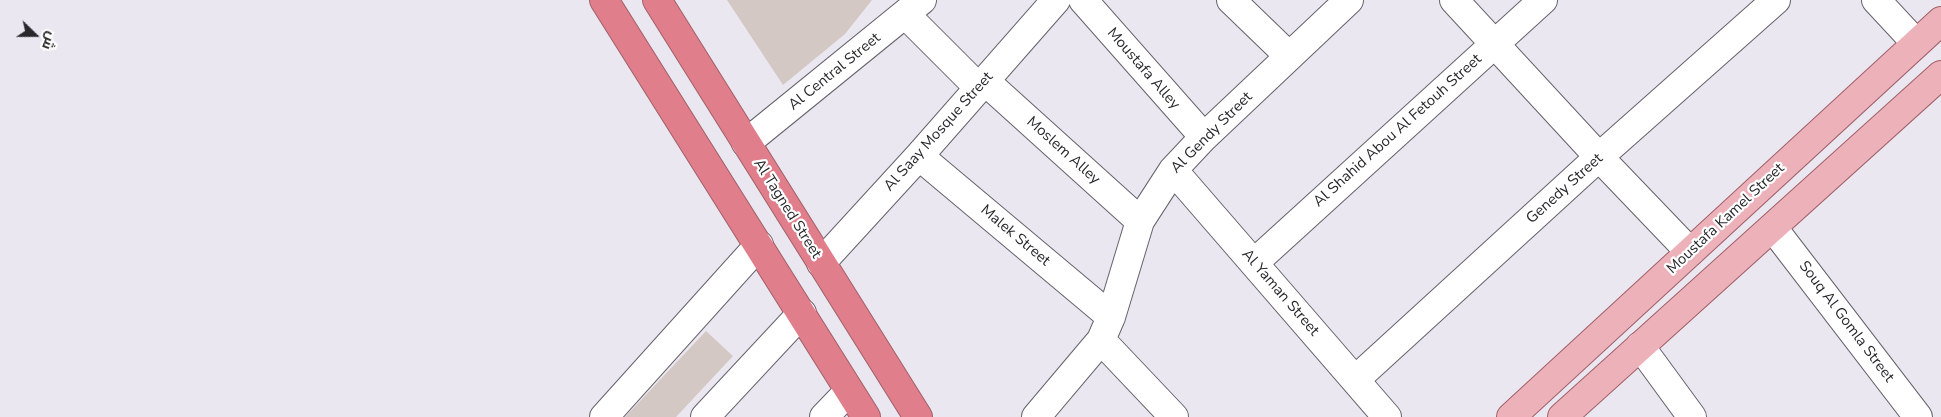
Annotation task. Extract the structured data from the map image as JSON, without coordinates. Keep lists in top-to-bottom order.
{
  "streets": {
    "highway": ["Al Tagned Street"],
    "main road": ["Moustafa Kamel Street"],
    "street": [
      "Moustafa Alley",
      "Al Central Street",
      "Al Shahid Abou Al Fetouh Street",
      "Al Saay Mosque Street",
      "Al Gendy Street",
      "Moslem Alley",
      "Genedy Street",
      "Malek Street",
      "Al Yaman Street",
      "Souq Al Gomla Street"
    ]
  },
  "crossings": [
    ["Moustafa Alley", "Al Gendy Street"],
    ["Al Central Street", "Moslem Alley"],
    ["Al Central Street", "Al Tagned Street"],
    ["Al Shahid Abou Al Fetouh Street", "Al Yaman Street"],
    ["Al Saay Mosque Street", "Moslem Alley"],
    ["Al Saay Mosque Street", "Al Tagned Street"],
    ["Al Saay Mosque Street", "Malek Street"],
    ["Al Gendy Street", "Moslem Alley"],
    ["Al Gendy Street", "Malek Street"],
    ["Al Gendy Street", "Al Yaman Street"],
    ["Genedy Street", "Al Yaman Street"]
  ],
  "north": "right"
}
